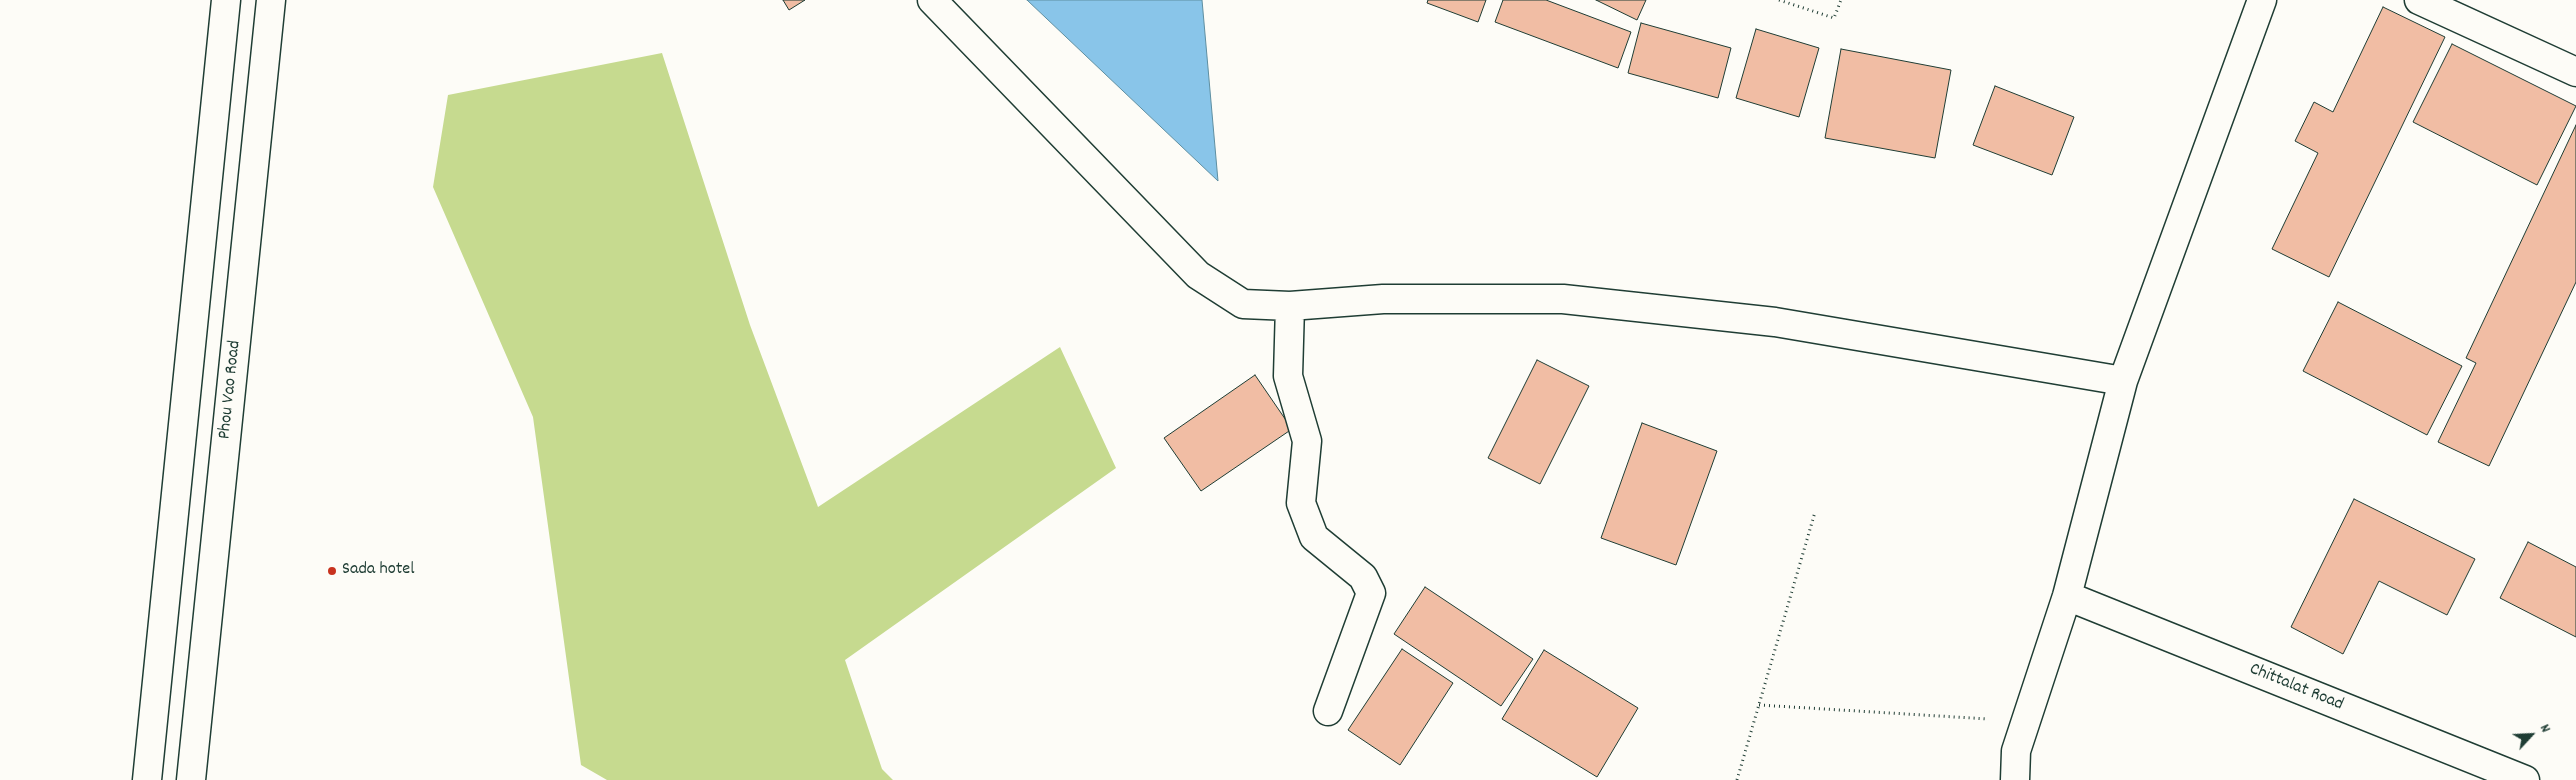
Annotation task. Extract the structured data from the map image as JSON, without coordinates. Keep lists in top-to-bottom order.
{
  "streets": {
    "street": ["Phou Vao Road", "Chittalat Road"]
  },
  "places": ["Sada hotel"],
  "north": "top right"
}
